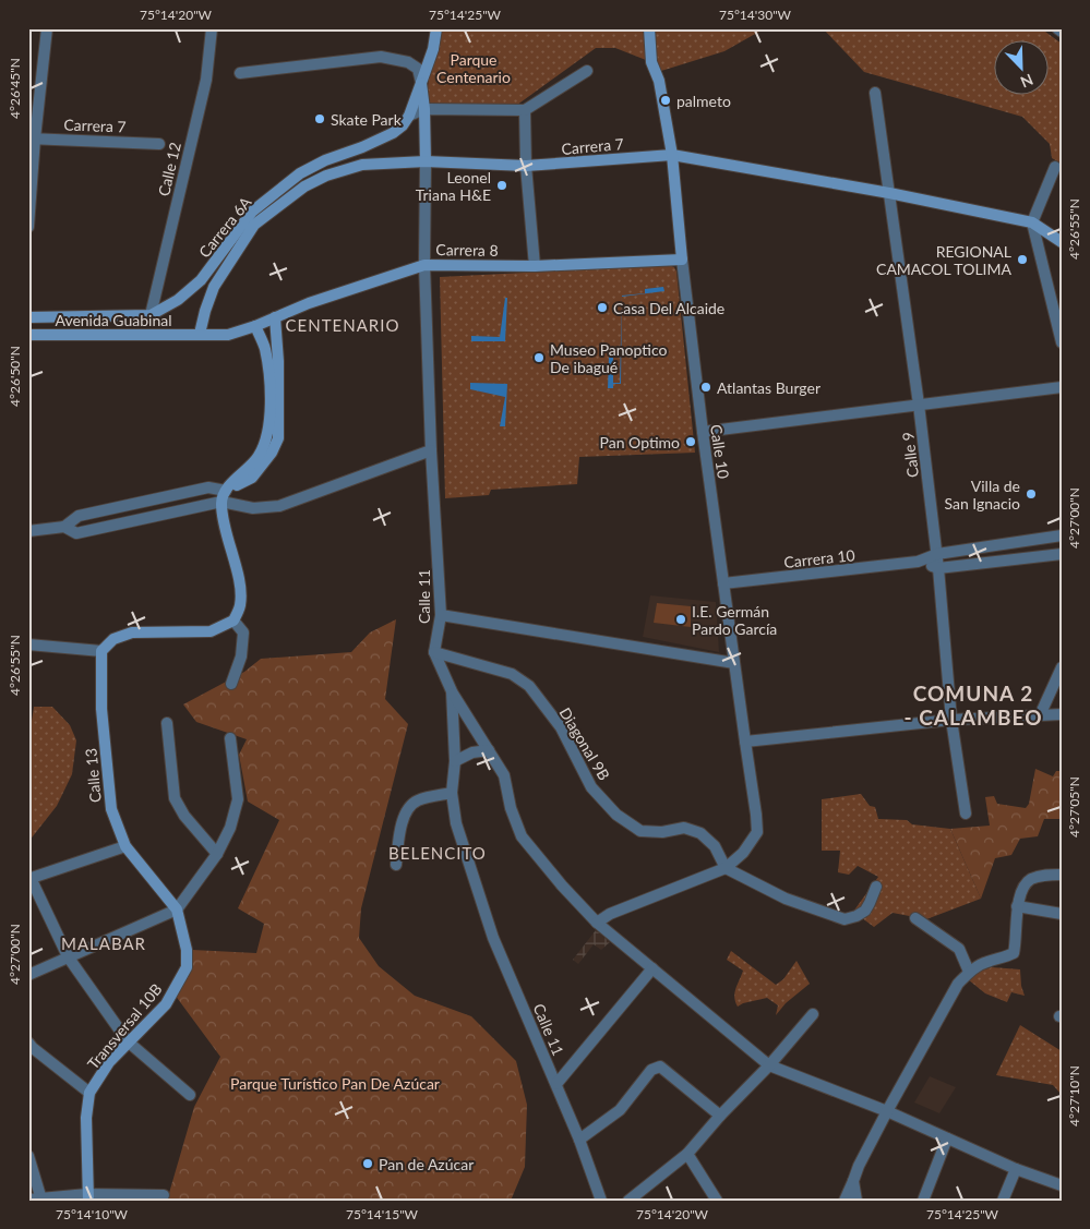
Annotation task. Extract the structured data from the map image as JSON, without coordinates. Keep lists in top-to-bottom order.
{
  "streets": {
    "main road": [
      "Carrera 7",
      "Carrera 6A",
      "Carrera 8",
      "Avenida Guabinal",
      "Calle 10",
      "Calle 11",
      "Calle 13",
      "Transversal 10B"
    ],
    "street": [
      "Calle 12",
      "Calle 9",
      "Carrera 10",
      "Diagonal 9B"
    ]
  },
  "crossings": [
    ["Carrera 7", "Carrera 8"],
    ["Carrera 7", "Avenida Guabinal"],
    ["Carrera 7", "Calle 10"],
    ["Carrera 7", "Calle 9"],
    ["Carrera 7", "Calle 11"],
    ["Calle 12", "Carrera 6A"],
    ["Calle 12", "Avenida Guabinal"],
    ["Carrera 6A", "Avenida Guabinal"],
    ["Carrera 6A", "Calle 11"],
    ["Carrera 8", "Avenida Guabinal"],
    ["Carrera 8", "Calle 10"],
    ["Carrera 8", "Calle 11"],
    ["Calle 10", "Carrera 10"],
    ["Calle 10", "Diagonal 9B"],
    ["Calle 9", "Carrera 10"],
    ["Calle 11", "Diagonal 9B"],
    ["Calle 13", "Transversal 10B"]
  ],
  "districts": [
    "CENTENARIO",
    "COMUNA 2 - CALAMBEO",
    "BELENCITO",
    "MALABAR"
  ],
  "parks": ["Parque Centenario", "Parque Turístico Pan De Azúcar"],
  "places": [
    "palmeto",
    "Skate Park",
    "Leonel Triana H&E",
    "REGIONAL CAMACOL TOLIMA",
    "Casa Del Alcaide",
    "Museo Panoptico De ibagué",
    "Atlantas Burger",
    "Pan Optimo",
    "Villa de San Ignacio",
    "I.E. Germán Pardo García",
    "Pan de Azúcar"
  ],
  "north": "bottom right",
  "coordinates": [
    "75°14'20\"W",
    "75°14'25\"W",
    "75°14'30\"W",
    "4°26'45\"N",
    "4°26'55\"N",
    "4°26'50\"N",
    "4°27'00\"N",
    "4°27'05\"N",
    "4°27'10\"N",
    "75°14'10\"W",
    "75°14'15\"W"
  ]
}
